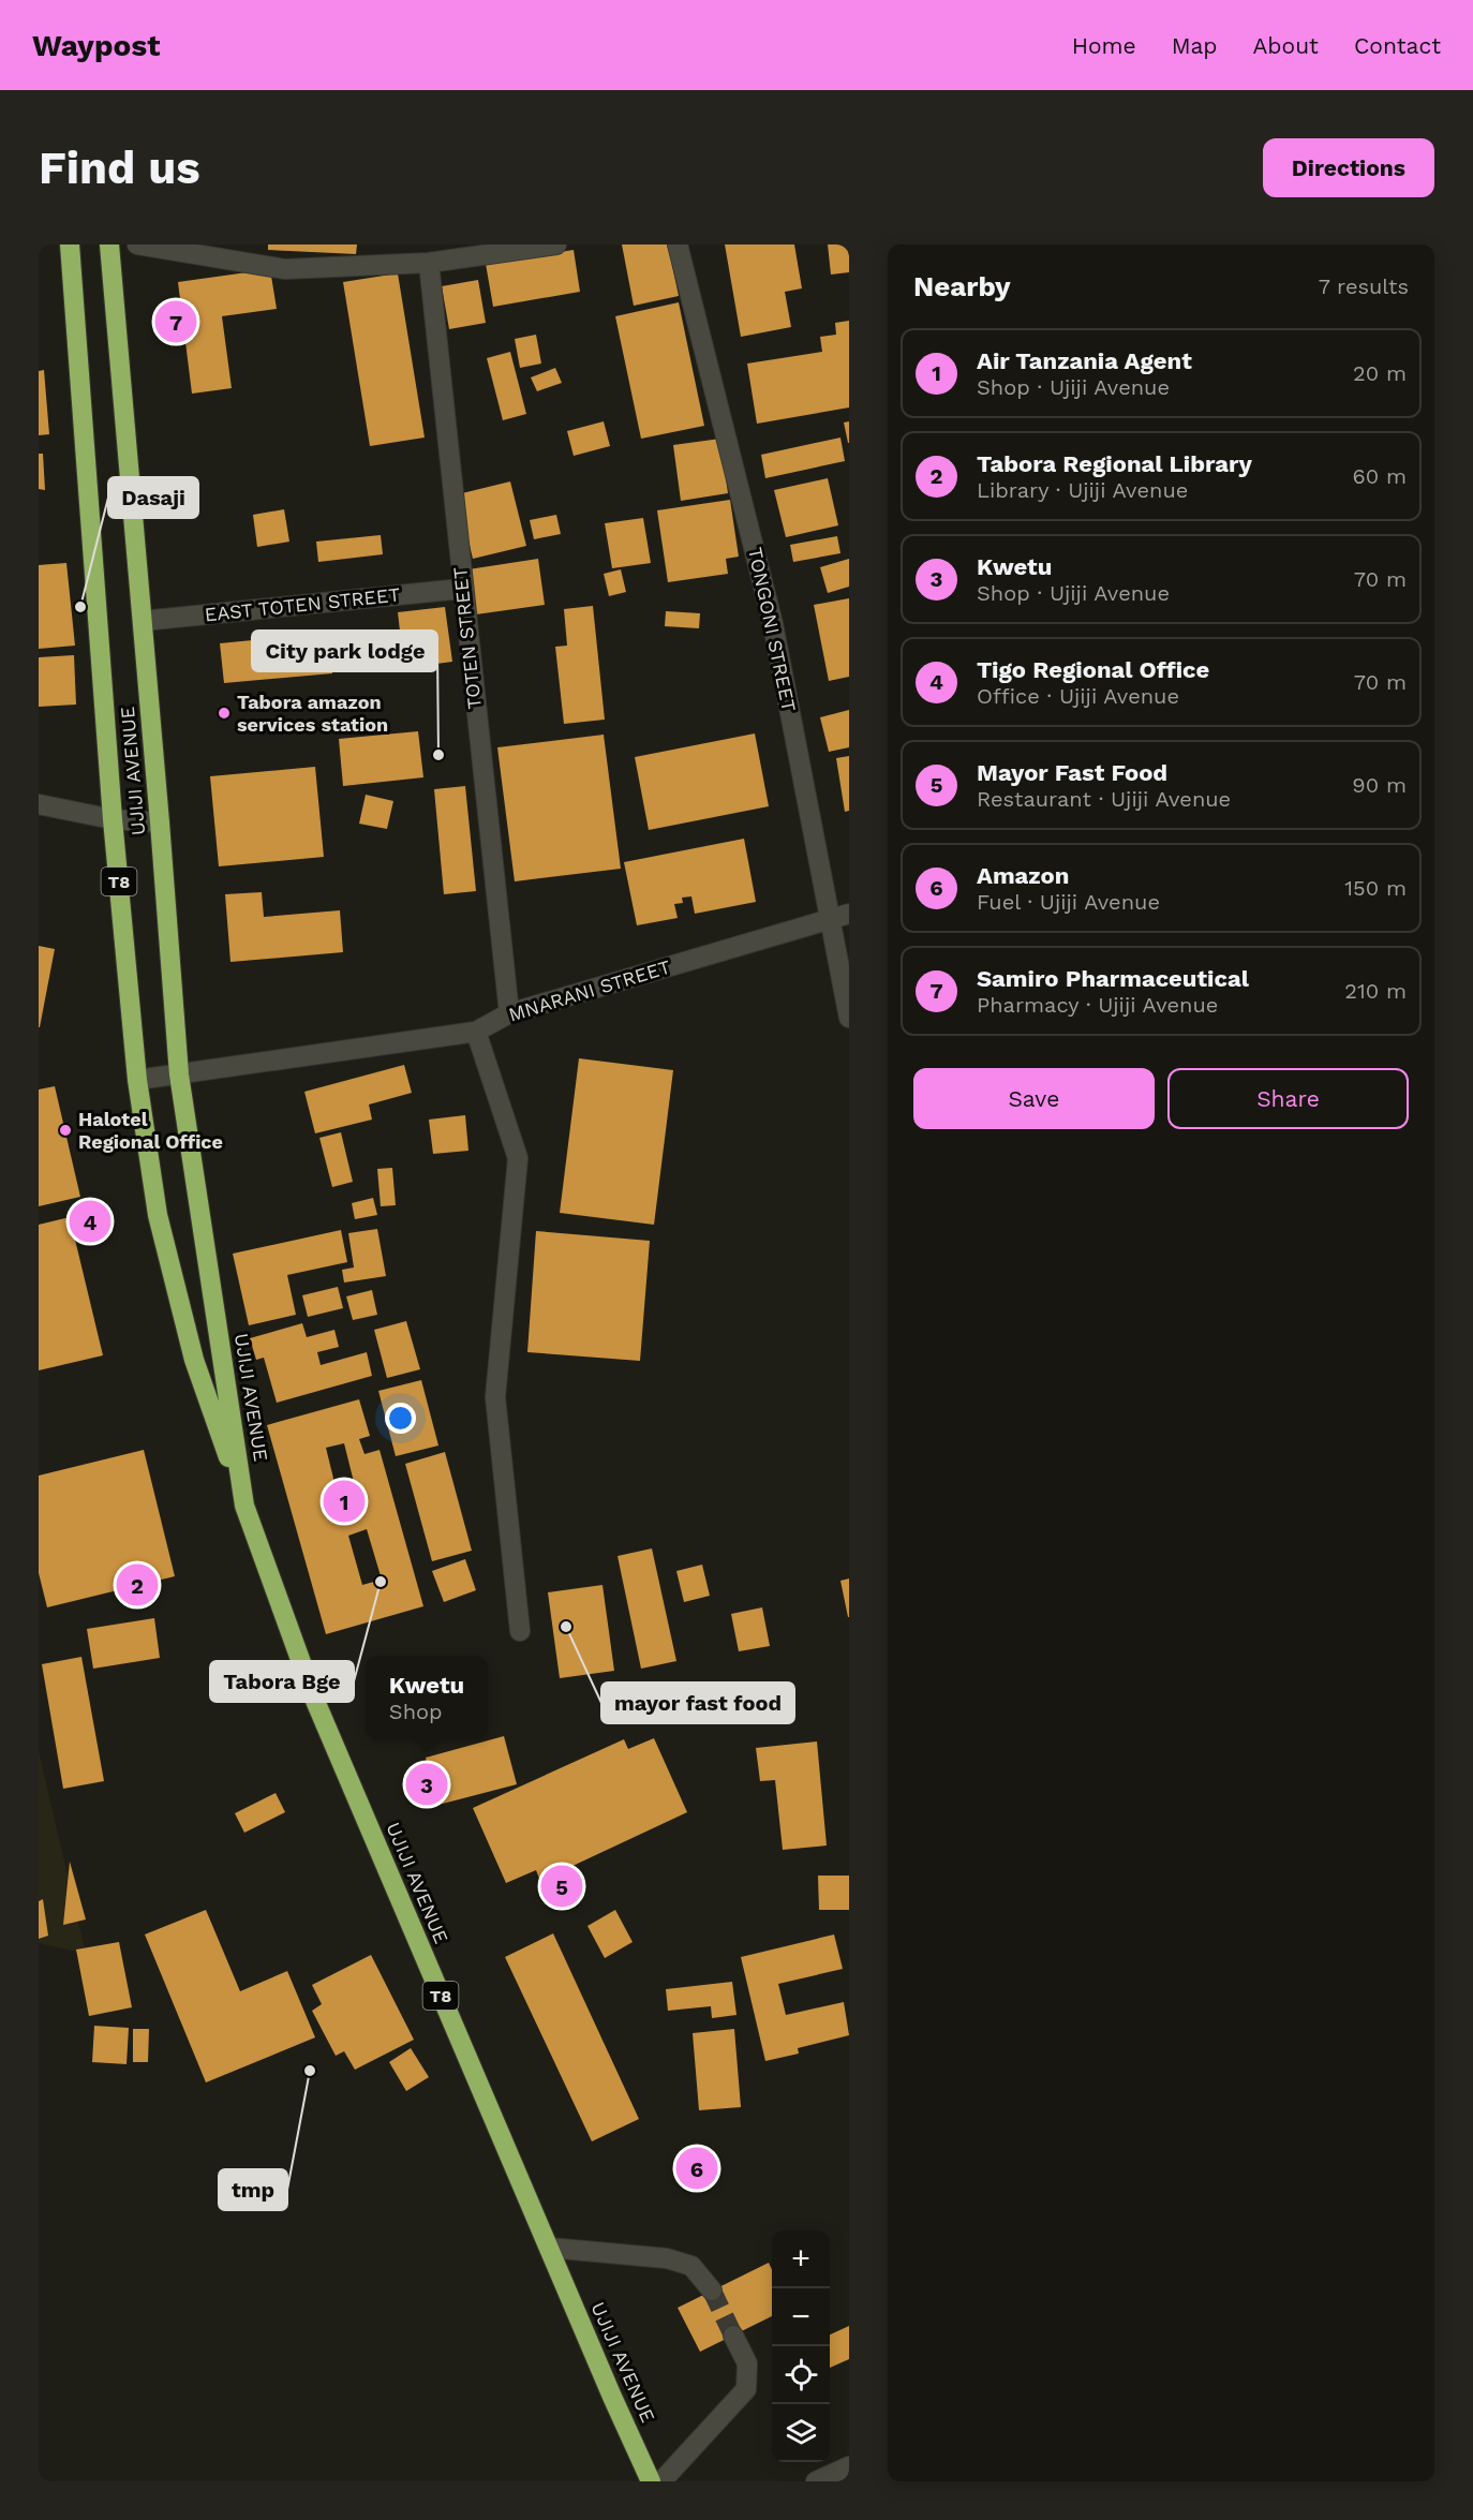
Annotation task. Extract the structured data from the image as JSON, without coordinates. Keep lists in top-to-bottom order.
{
  "streets": {
    "highway": ["UJIJI AVENUE", "T8"],
    "street": [
      "EAST TOTEN STREET",
      "TONGONI STREET",
      "TOTEN STREET",
      "MNARANI STREET"
    ]
  },
  "crossings": [
    ["EAST TOTEN STREET", "TOTEN STREET"],
    ["EAST TOTEN STREET", "UJIJI AVENUE"],
    ["TONGONI STREET", "MNARANI STREET"],
    ["TOTEN STREET", "MNARANI STREET"],
    ["UJIJI AVENUE", "T8"],
    ["UJIJI AVENUE", "MNARANI STREET"],
    ["T8", "MNARANI STREET"]
  ],
  "places": [
    "Dasaji",
    "Tabora amazon services station",
    "City park lodge",
    "Halotel Regional Office",
    "Tabora Bge",
    "mayor fast food",
    "tmp"
  ],
  "page": {
    "header": "Waypost",
    "nav": [
      "Home",
      "Map",
      "About",
      "Contact"
    ],
    "buttons": [
      "Directions",
      ["Save", "Share"]
    ],
    "title": "Find us",
    "heading": ["Nearby", "7 results"],
    "pins": [
      "7",
      "4",
      "1",
      "2",
      "3",
      "5",
      "6"
    ],
    "list": [
      {
        "mark": "1",
        "name": "Air Tanzania Agent",
        "note": "Shop · Ujiji Avenue",
        "value": "20 m"
      },
      {
        "mark": "2",
        "name": "Tabora Regional Library",
        "note": "Library · Ujiji Avenue",
        "value": "60 m"
      },
      {
        "mark": "3",
        "name": "Kwetu",
        "note": "Shop · Ujiji Avenue",
        "value": "70 m"
      },
      {
        "mark": "4",
        "name": "Tigo Regional Office",
        "note": "Office · Ujiji Avenue",
        "value": "70 m"
      },
      {
        "mark": "5",
        "name": "Mayor Fast Food",
        "note": "Restaurant · Ujiji Avenue",
        "value": "90 m"
      },
      {
        "mark": "6",
        "name": "Amazon",
        "note": "Fuel · Ujiji Avenue",
        "value": "150 m"
      },
      {
        "mark": "7",
        "name": "Samiro Pharmaceutical",
        "note": "Pharmacy · Ujiji Avenue",
        "value": "210 m"
      }
    ],
    "popup": ["Kwetu", "Shop"],
    "map_buttons": ["+", "−"]
  }
}
